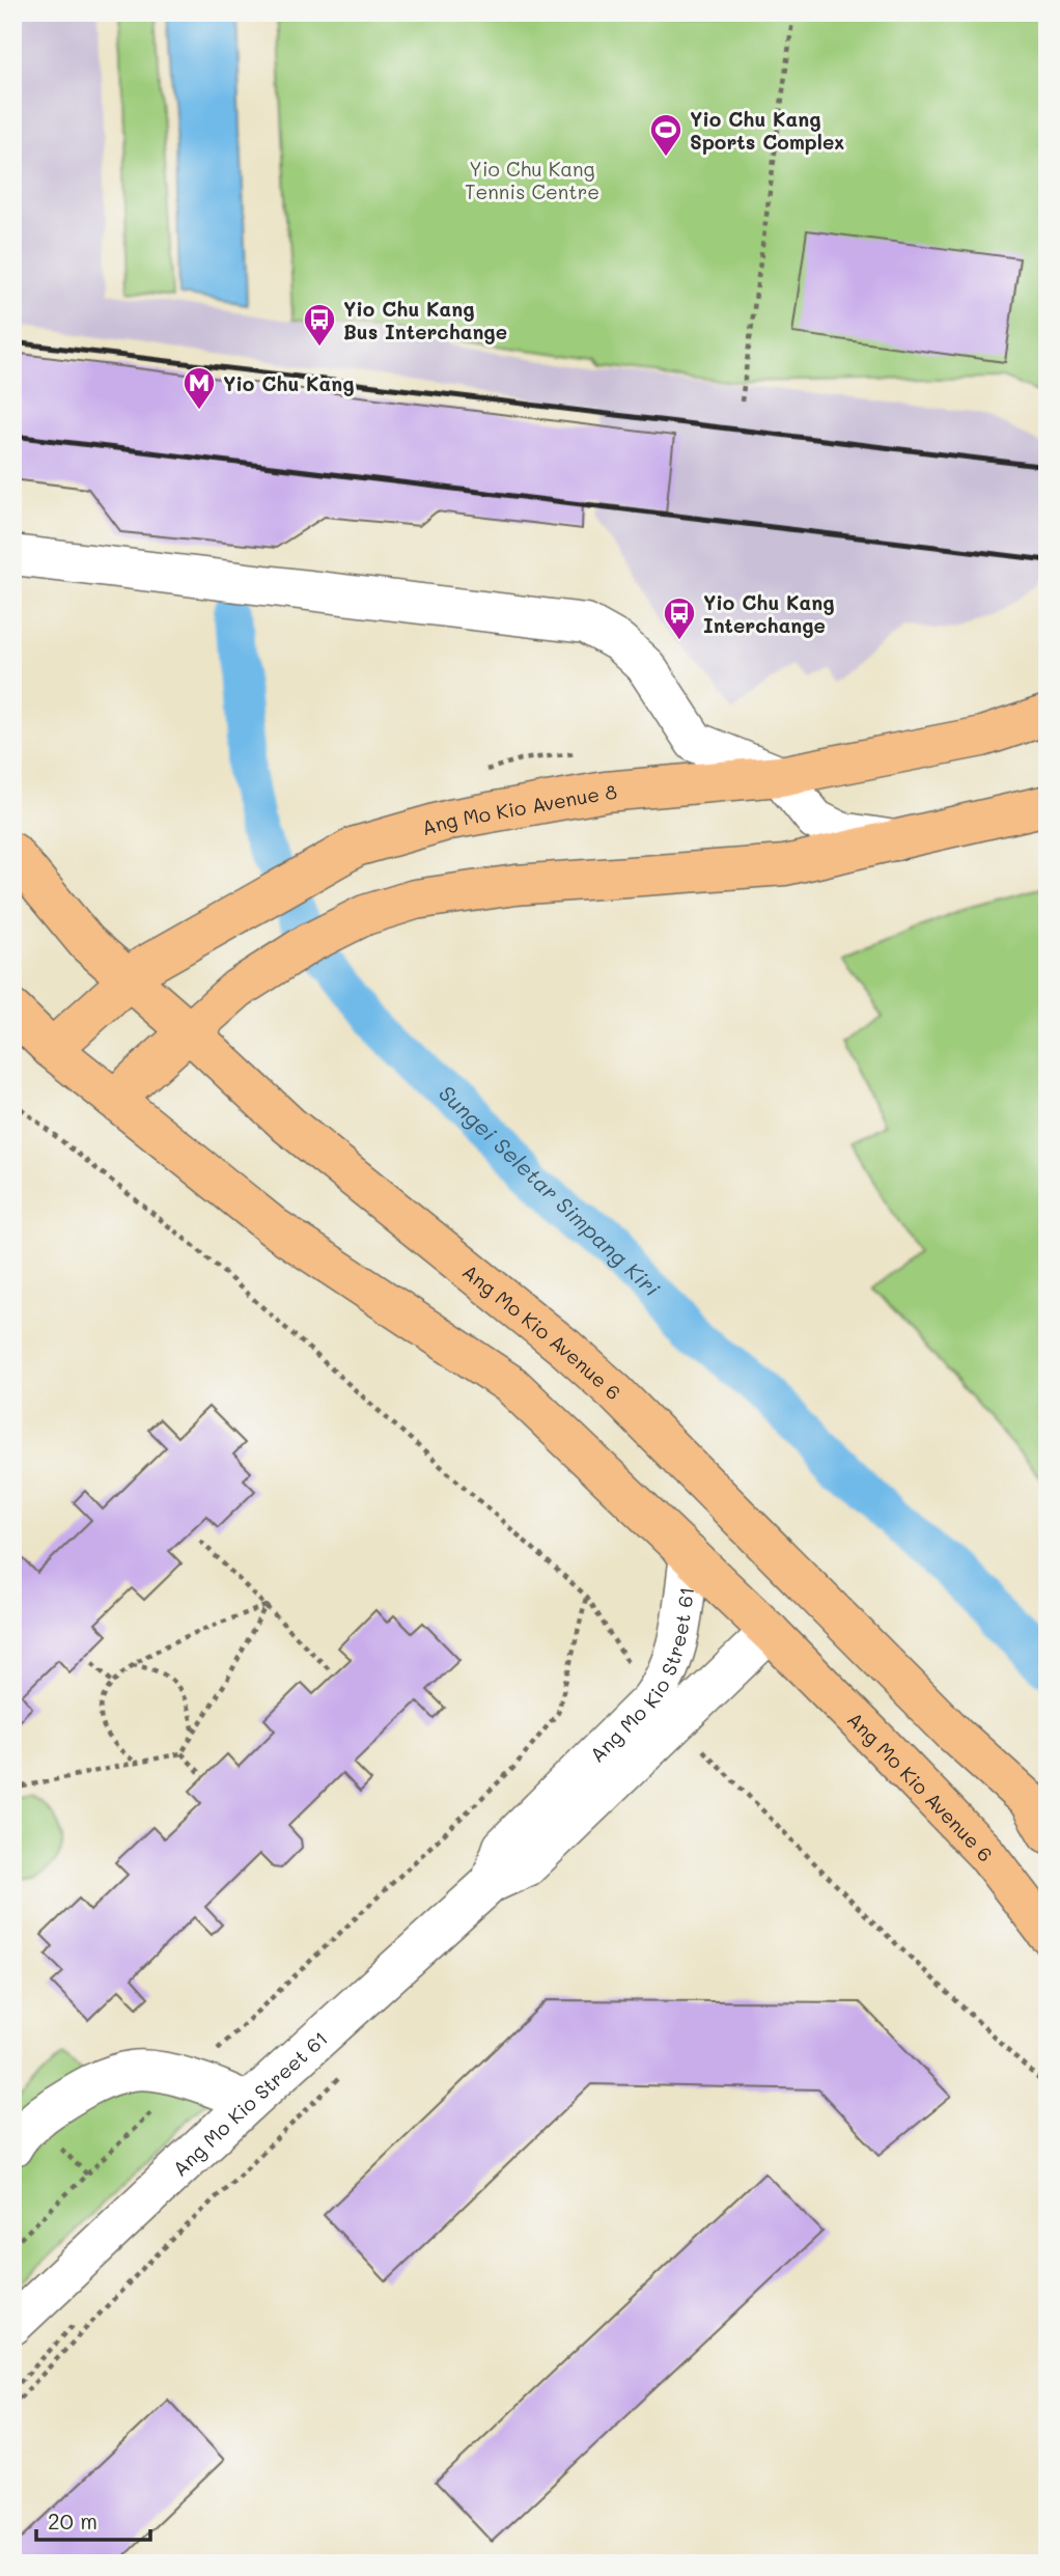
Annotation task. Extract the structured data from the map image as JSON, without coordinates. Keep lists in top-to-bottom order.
{
  "streets": {
    "main road": ["Ang Mo Kio Avenue 8", "Ang Mo Kio Avenue 6"],
    "street": ["Ang Mo Kio Street 61"]
  },
  "crossings": [
    ["Ang Mo Kio Avenue 8", "Ang Mo Kio Avenue 6"],
    ["Ang Mo Kio Avenue 6", "Ang Mo Kio Street 61"]
  ],
  "water": ["Sungei Seletar Simpang Kiri"],
  "parks": ["Yio Chu Kang Tennis Centre"],
  "places": {
    "sports": ["Yio Chu Kang Sports Complex"],
    "bus stop": ["Yio Chu Kang Bus Interchange", "Yio Chu Kang Interchange"],
    "metro station": ["Yio Chu Kang"]
  },
  "scale_bar": "20 m"
}
